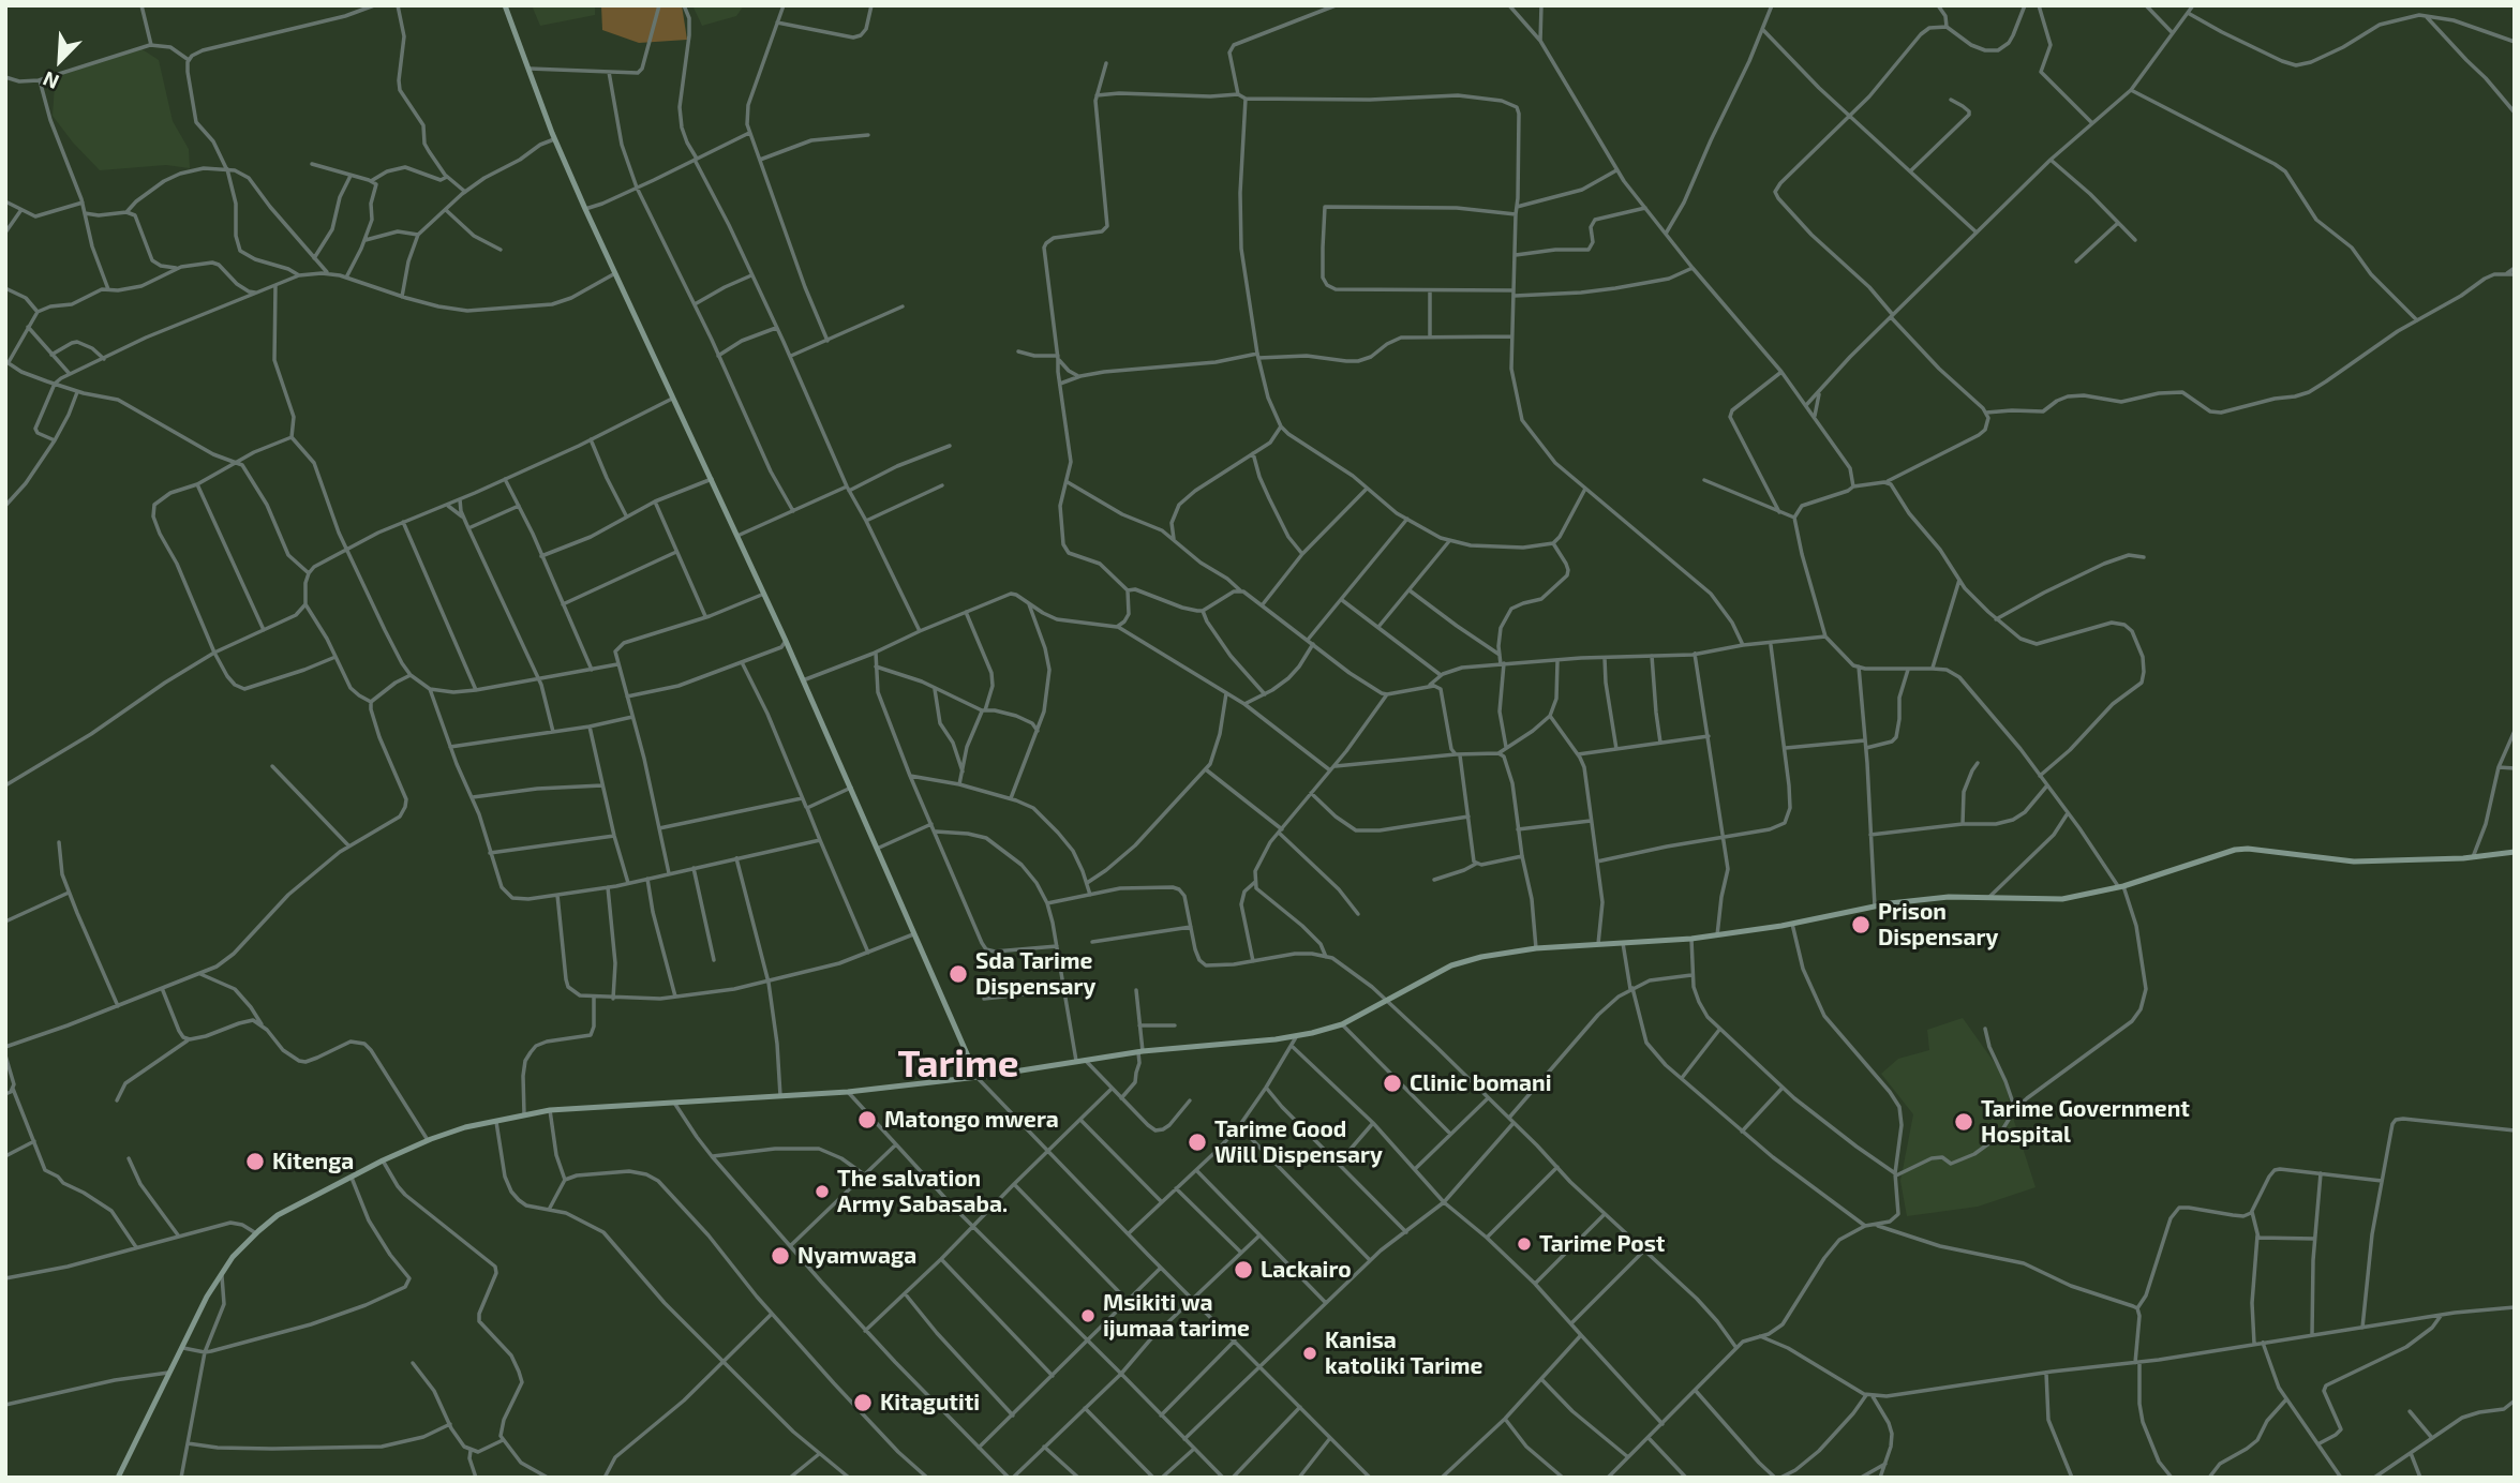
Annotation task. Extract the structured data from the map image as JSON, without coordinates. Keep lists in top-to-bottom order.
{
  "districts": ["Tarime"],
  "places": [
    "Prison Dispensary",
    "Sda Tarime Dispensary",
    "Clinic bomani",
    "Matongo mwera",
    "Tarime Government Hospital",
    "Tarime Good Will Dispensary",
    "Kitenga",
    "The salvation Army Sabasaba.",
    "Tarime Post",
    "Nyamwaga",
    "Lackairo",
    "Msikiti wa ijumaa tarime",
    "Kanisa katoliki Tarime",
    "Kitagutiti"
  ],
  "north": "bottom left"
}
